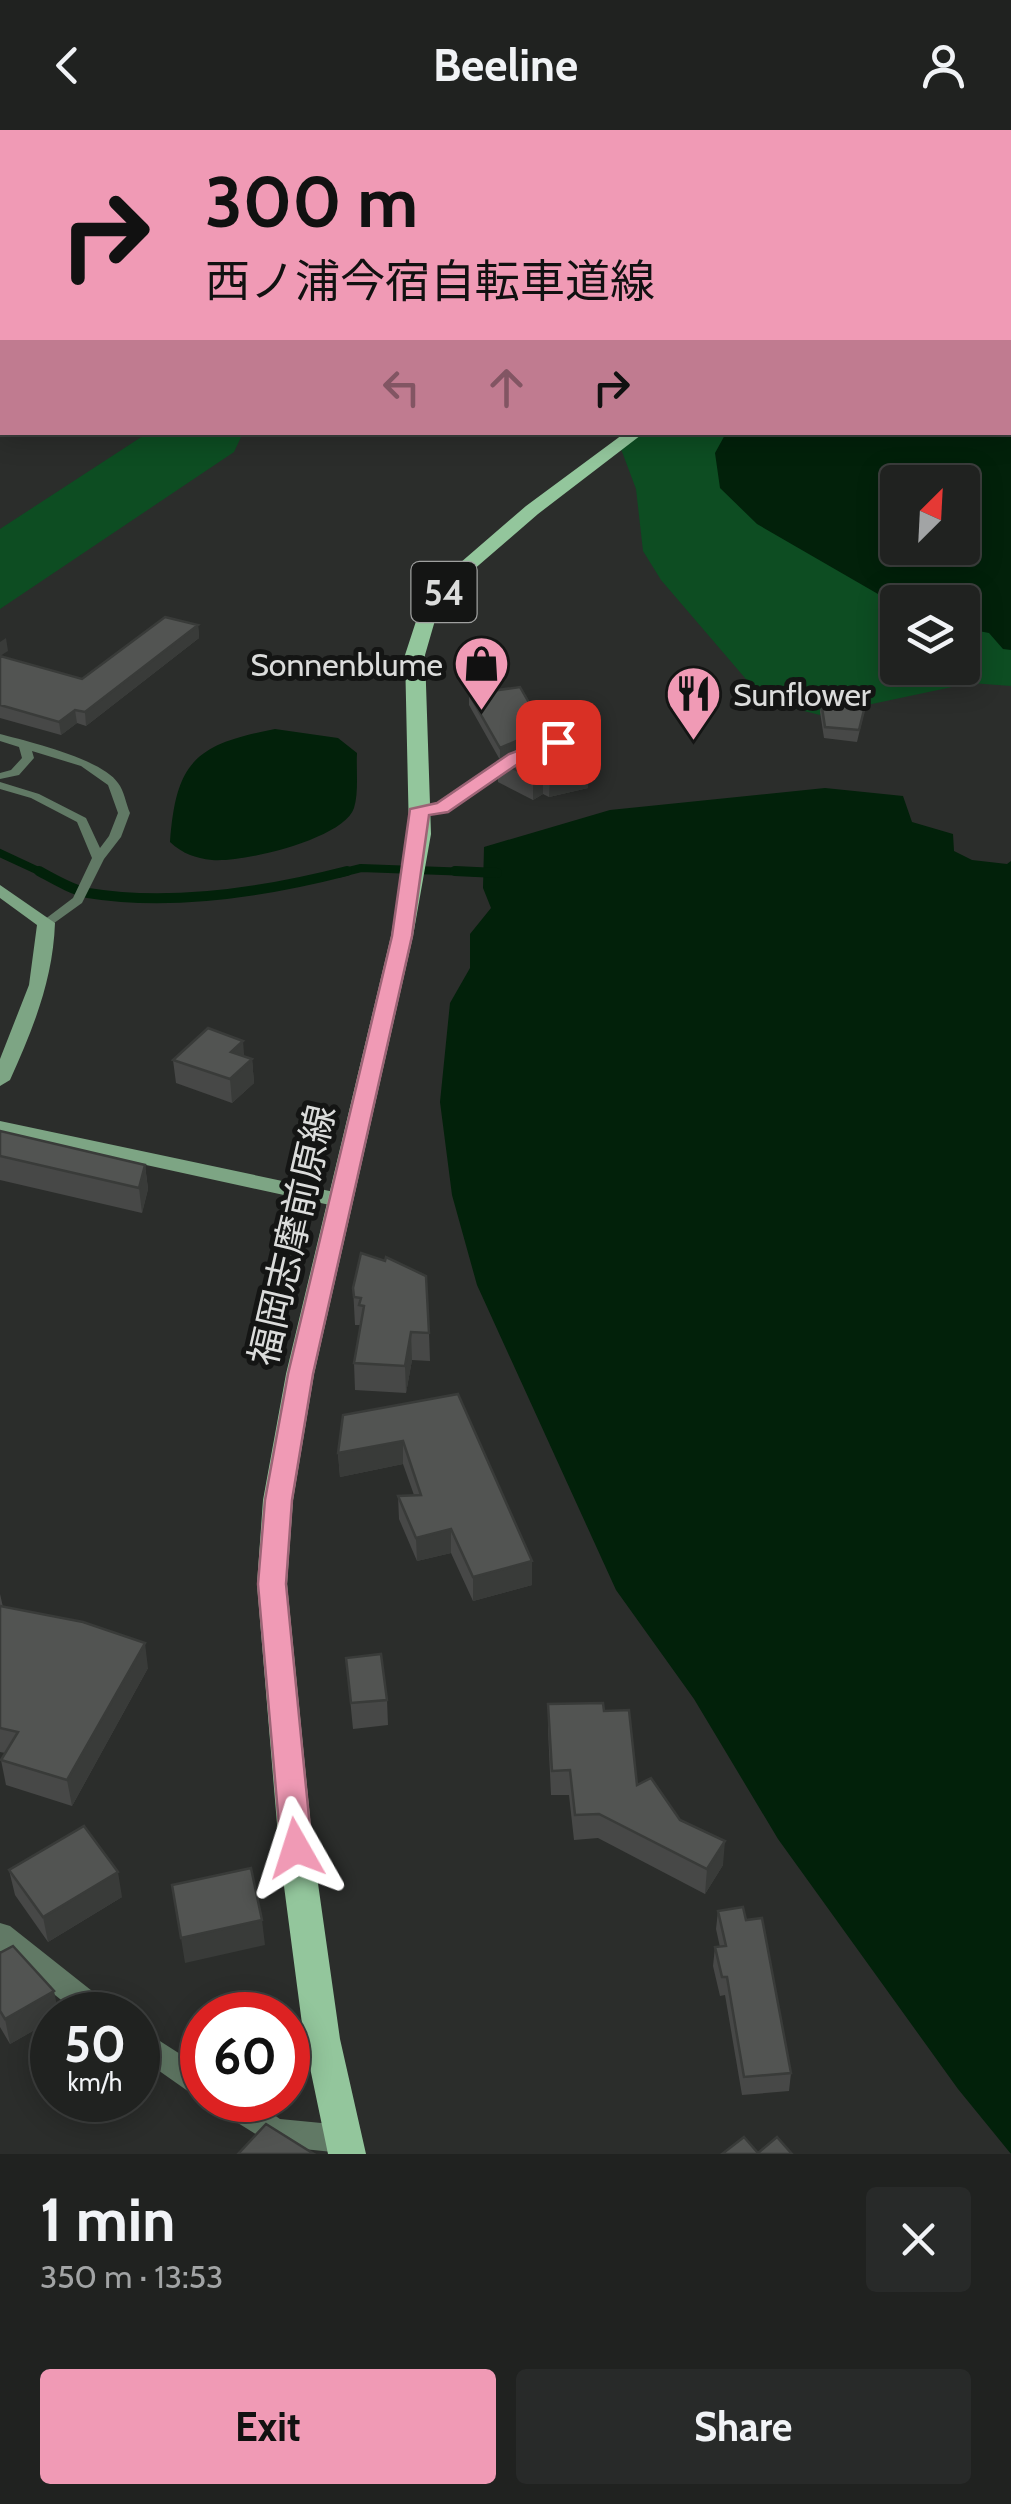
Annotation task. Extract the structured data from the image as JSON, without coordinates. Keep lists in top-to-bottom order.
{
  "streets": {
    "main road": ["54", "福岡志摩前原線"]
  },
  "places": {
    "shop": ["Sonnenblume"],
    "restaurant": ["Sunflower"]
  },
  "north": "top right",
  "page": {
    "header": "Beeline",
    "turn": ["300 m", "西ノ浦今宿自転車道線"],
    "speed": "50 km/h",
    "limit": "60",
    "heading": ["1 min", "350 m · 13:53"],
    "buttons": ["Exit", "Share"]
  }
}
